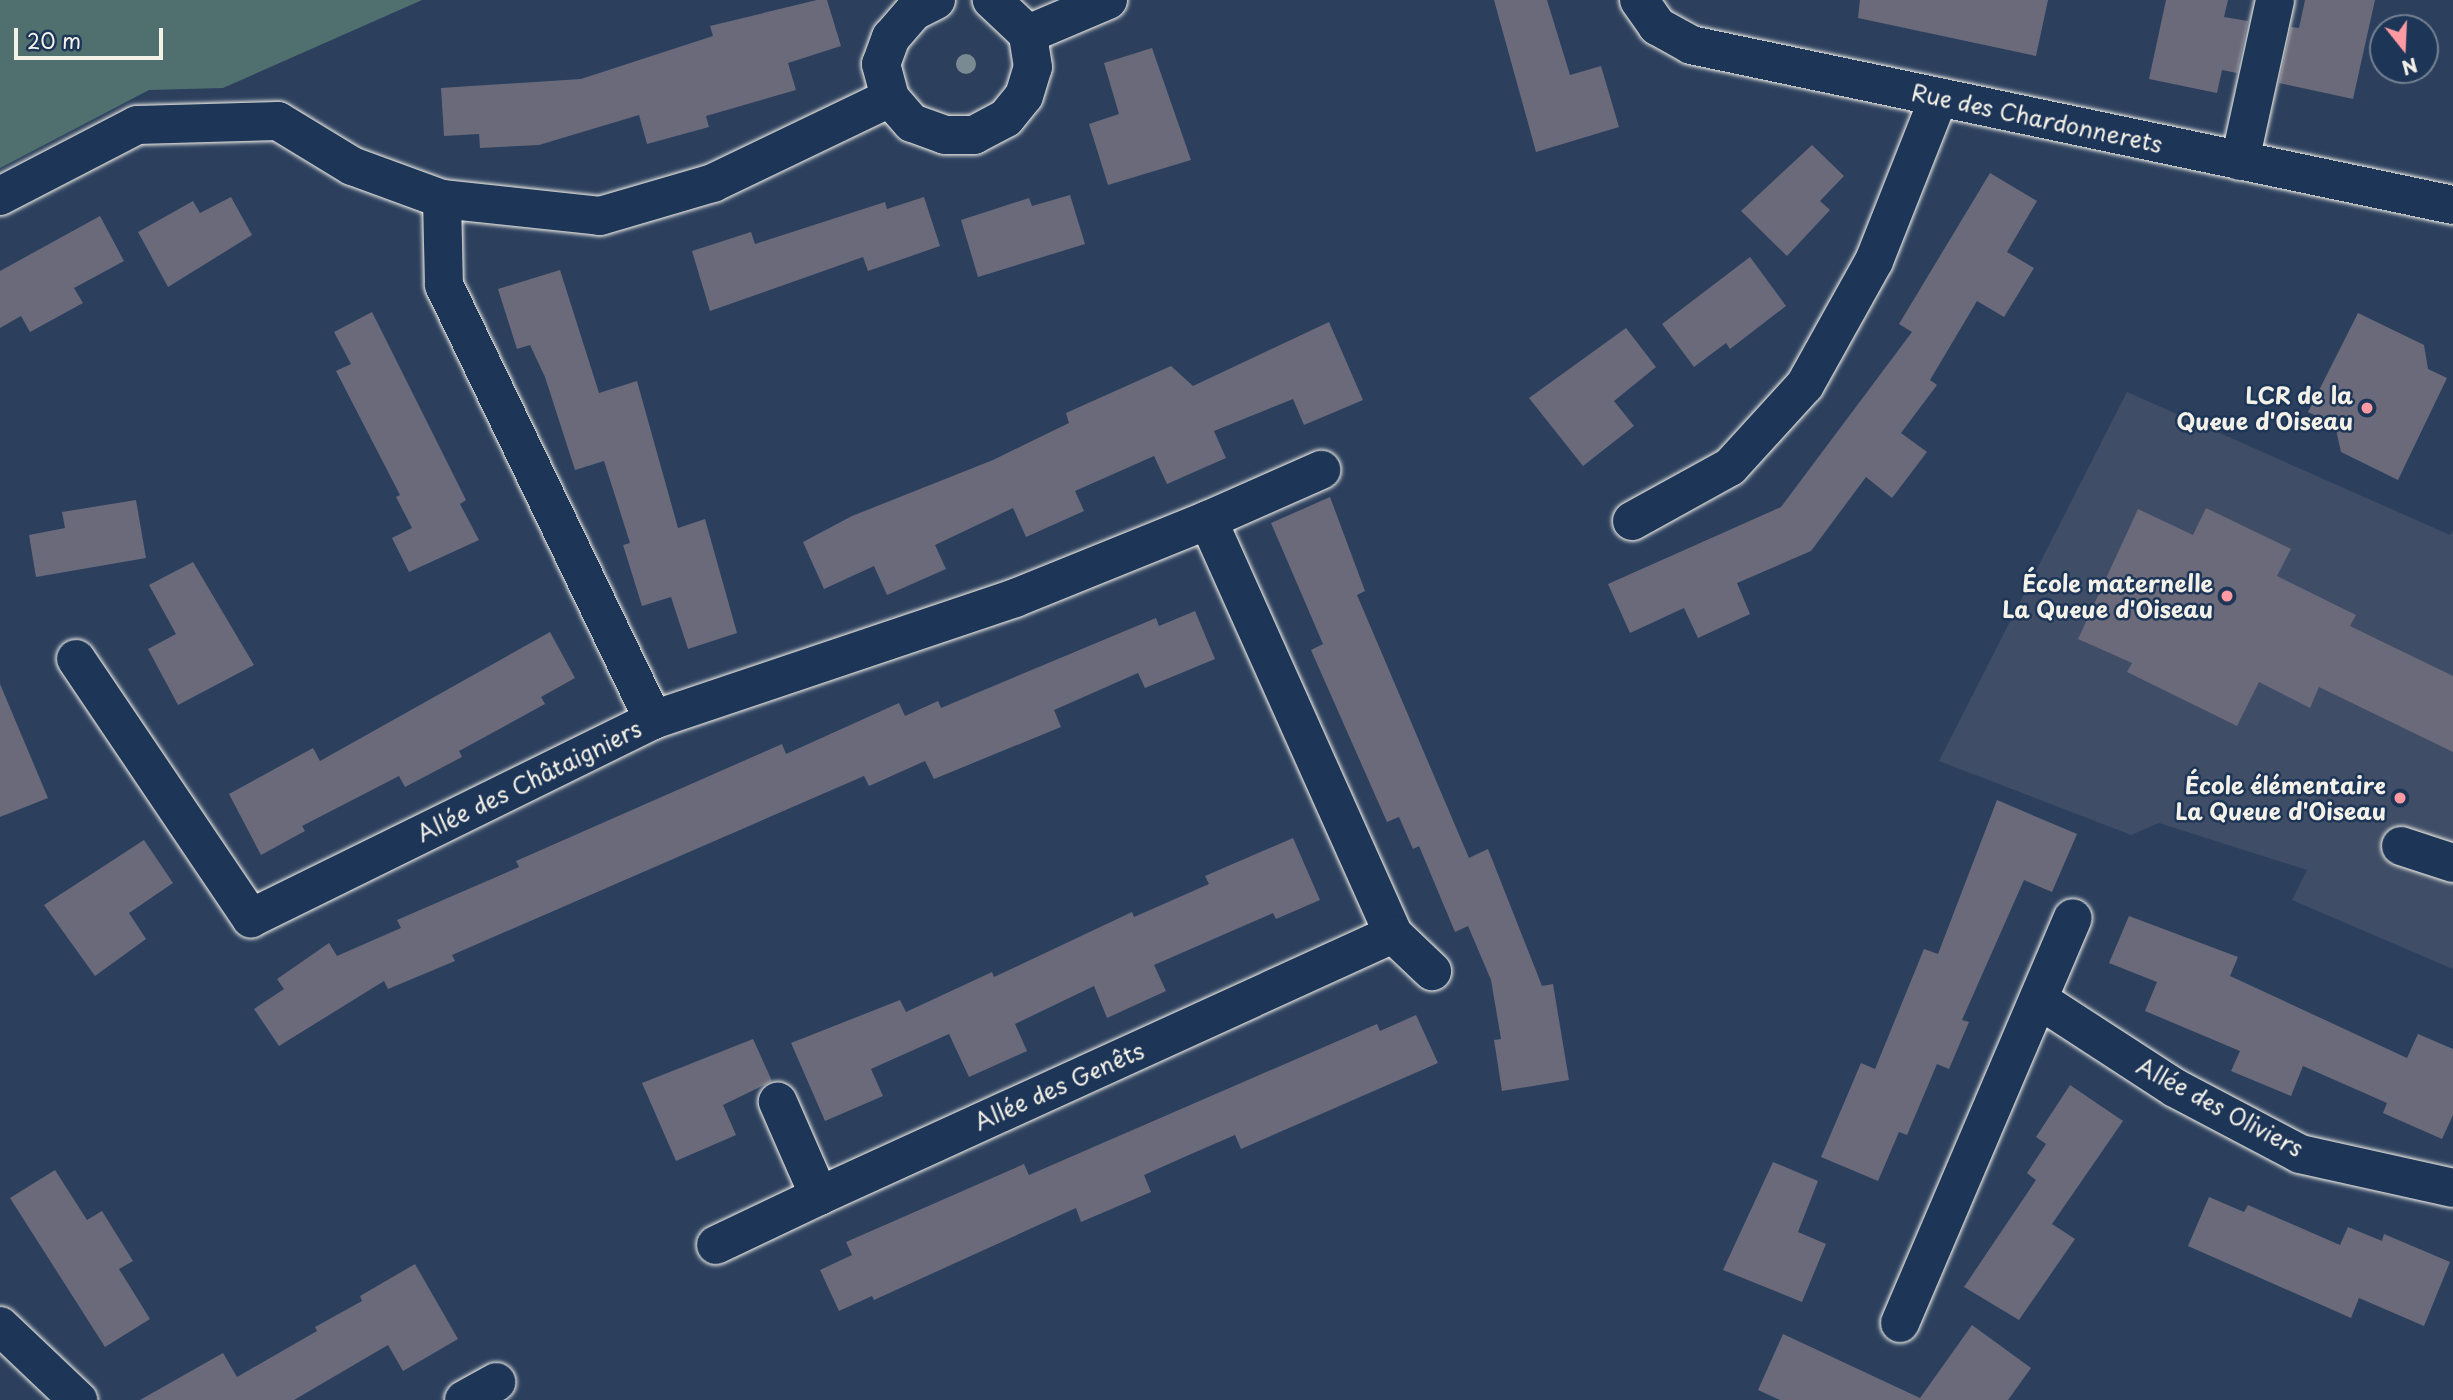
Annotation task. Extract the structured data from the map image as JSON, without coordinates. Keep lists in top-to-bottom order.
{
  "streets": {
    "street": [
      "Rue des Chardonnerets",
      "Allée des Châtaigniers",
      "Allée des Genêts",
      "Allée des Oliviers"
    ]
  },
  "places": ["LCR de la Queue d'Oiseau", "École maternelle La Queue d'Oiseau", "École élémentaire La Queue d'Oiseau"],
  "scale_bar": "20 m",
  "north": "bottom"
}
